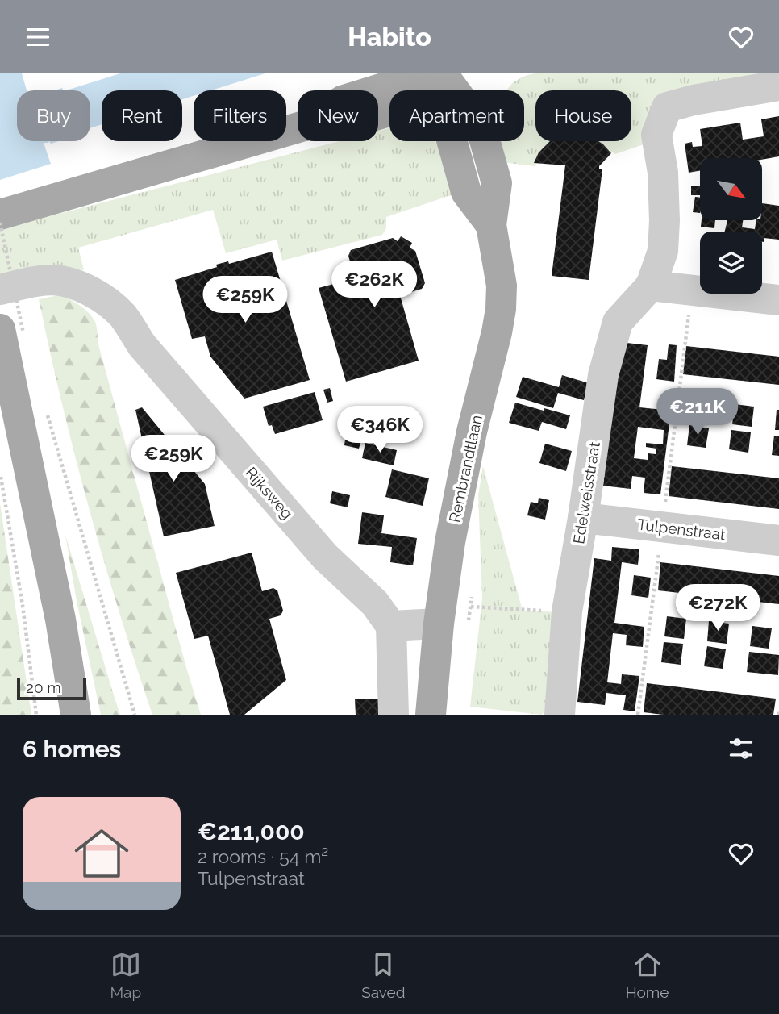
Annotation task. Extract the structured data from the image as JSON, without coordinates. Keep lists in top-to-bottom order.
{
  "streets": {
    "main road": ["Rembrandtlaan"],
    "street": ["Rijksweg", "Edelweisstraat", "Tulpenstraat"]
  },
  "crossings": [
    ["Edelweisstraat", "Tulpenstraat"]
  ],
  "scale_bar": "20 m",
  "north": "bottom right",
  "page": {
    "header": "Habito",
    "chip": [
      "Buy",
      "Rent",
      "Filters",
      "New",
      "Apartment",
      "House"
    ],
    "price": [
      "€262K",
      "€259K",
      "€211K",
      "€346K",
      "€259K",
      "€272K"
    ],
    "scale": "20 m",
    "heading": "6 homes",
    "list": [
      {
        "name": "€211,000",
        "note": "2 rooms · 54 m² · Tulpenstraat"
      }
    ],
    "tabs": ["Map", "Saved", "Home"]
  }
}
